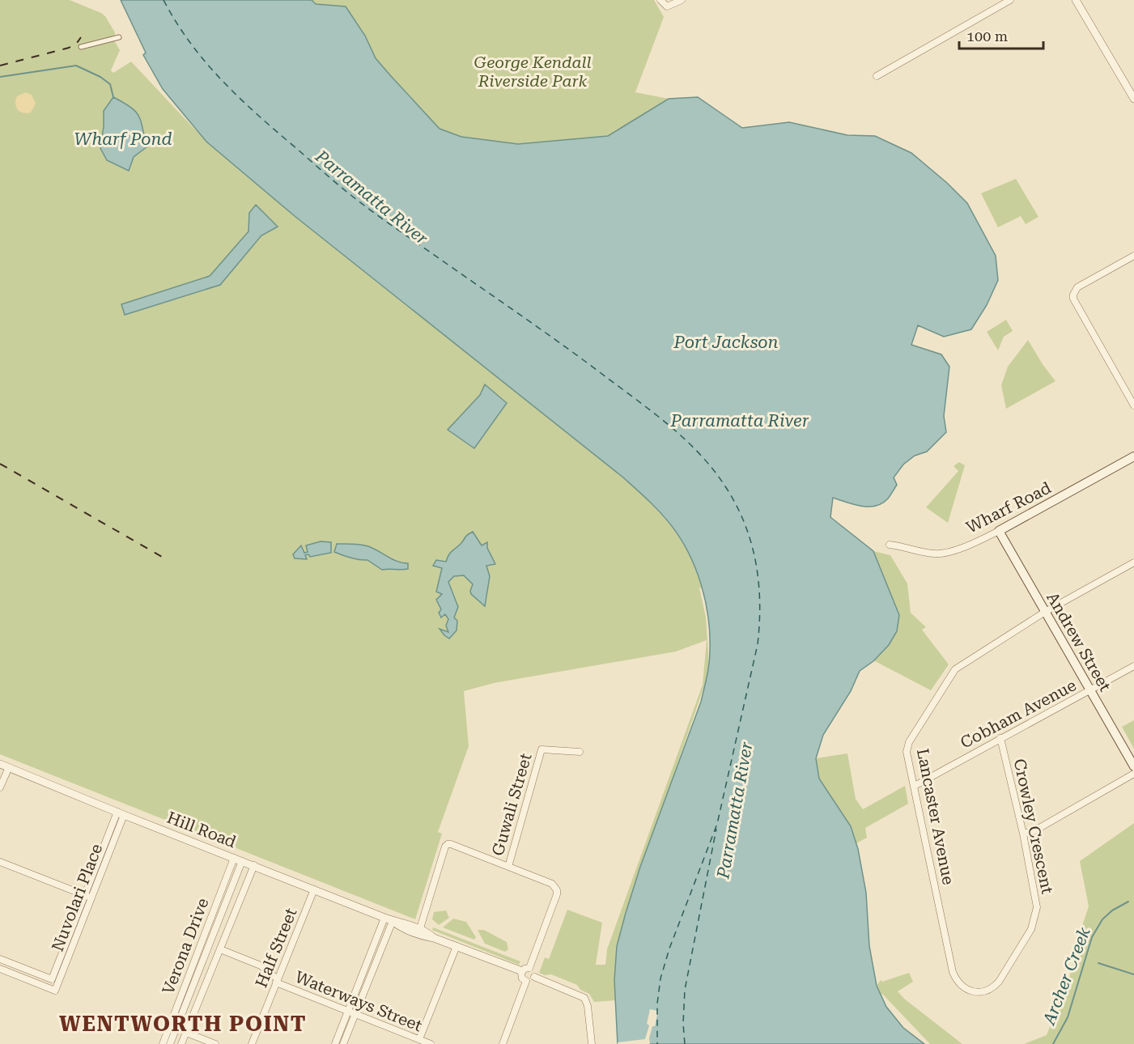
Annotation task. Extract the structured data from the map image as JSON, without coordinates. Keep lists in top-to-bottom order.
{
  "streets": {
    "main road": ["Wharf Road", "Andrew Street"],
    "street": [
      "Cobham Avenue",
      "Guwali Street",
      "Lancaster Avenue",
      "Crowley Crescent",
      "Hill Road",
      "Nuvolari Place",
      "Verona Drive",
      "Half Street",
      "Waterways Street"
    ]
  },
  "crossings": [
    ["Wharf Road", "Andrew Street"],
    ["Andrew Street", "Cobham Avenue"],
    ["Andrew Street", "Lancaster Avenue"],
    ["Cobham Avenue", "Lancaster Avenue"],
    ["Cobham Avenue", "Crowley Crescent"],
    ["Lancaster Avenue", "Crowley Crescent"],
    ["Hill Road", "Nuvolari Place"],
    ["Hill Road", "Verona Drive"],
    ["Hill Road", "Half Street"],
    ["Verona Drive", "Waterways Street"],
    ["Half Street", "Waterways Street"]
  ],
  "districts": ["WENTWORTH POINT"],
  "water": [
    "Wharf Pond",
    "Parramatta River",
    "Port Jackson",
    "Archer Creek"
  ],
  "parks": ["George Kendall Riverside Park"],
  "scale_bar": "100 m"
}
